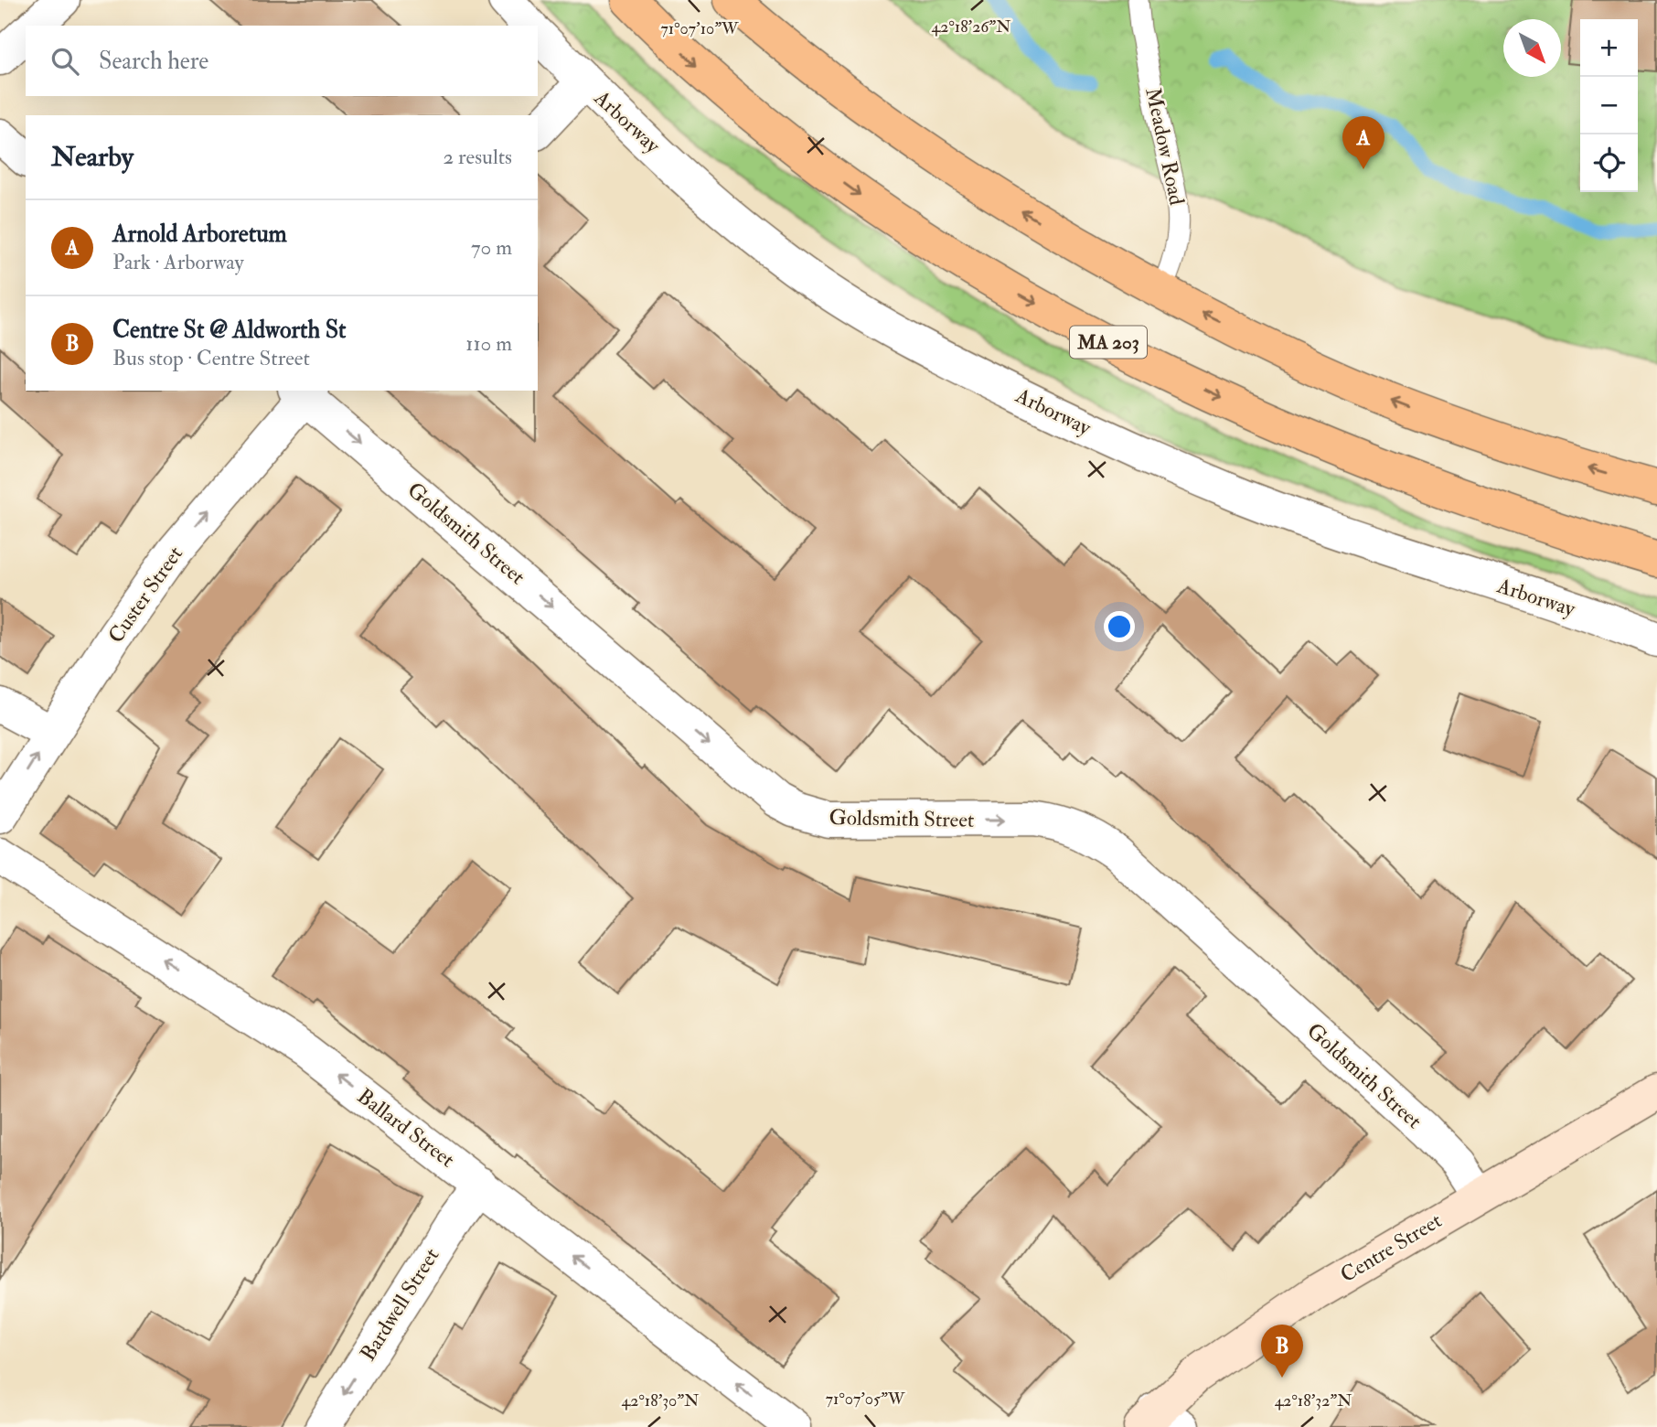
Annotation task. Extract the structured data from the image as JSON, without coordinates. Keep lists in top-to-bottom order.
{
  "streets": {
    "highway": ["MA 203"],
    "main road": ["Centre Street"],
    "street": [
      "Arborway",
      "Goldsmith Street",
      "Custer Street",
      "Ballard Street",
      "Bardwell Street"
    ],
    "lane": ["Meadow Road"]
  },
  "crossings": [
    ["Goldsmith Street", "Custer Street"],
    ["Goldsmith Street", "Centre Street"],
    ["Ballard Street", "Bardwell Street"]
  ],
  "one_way": [
    "Goldsmith Street",
    "Custer Street",
    "Ballard Street",
    "Bardwell Street"
  ],
  "north": "bottom right",
  "page": {
    "map_buttons": ["+", "−"],
    "search": "Search here",
    "heading": ["Nearby", "2 results"],
    "pins": ["A", "B"],
    "list": [
      {
        "mark": "A",
        "name": "Arnold Arboretum",
        "note": "Park · Arborway",
        "value": "70 m"
      },
      {
        "mark": "B",
        "name": "Centre St @ Aldworth St",
        "note": "Bus stop · Centre Street",
        "value": "110 m"
      }
    ]
  },
  "coordinates": [
    "42°18'26\"N",
    "71°07'10\"W",
    "71°07'05\"W",
    "42°18'30\"N",
    "42°18'32\"N"
  ]
}
